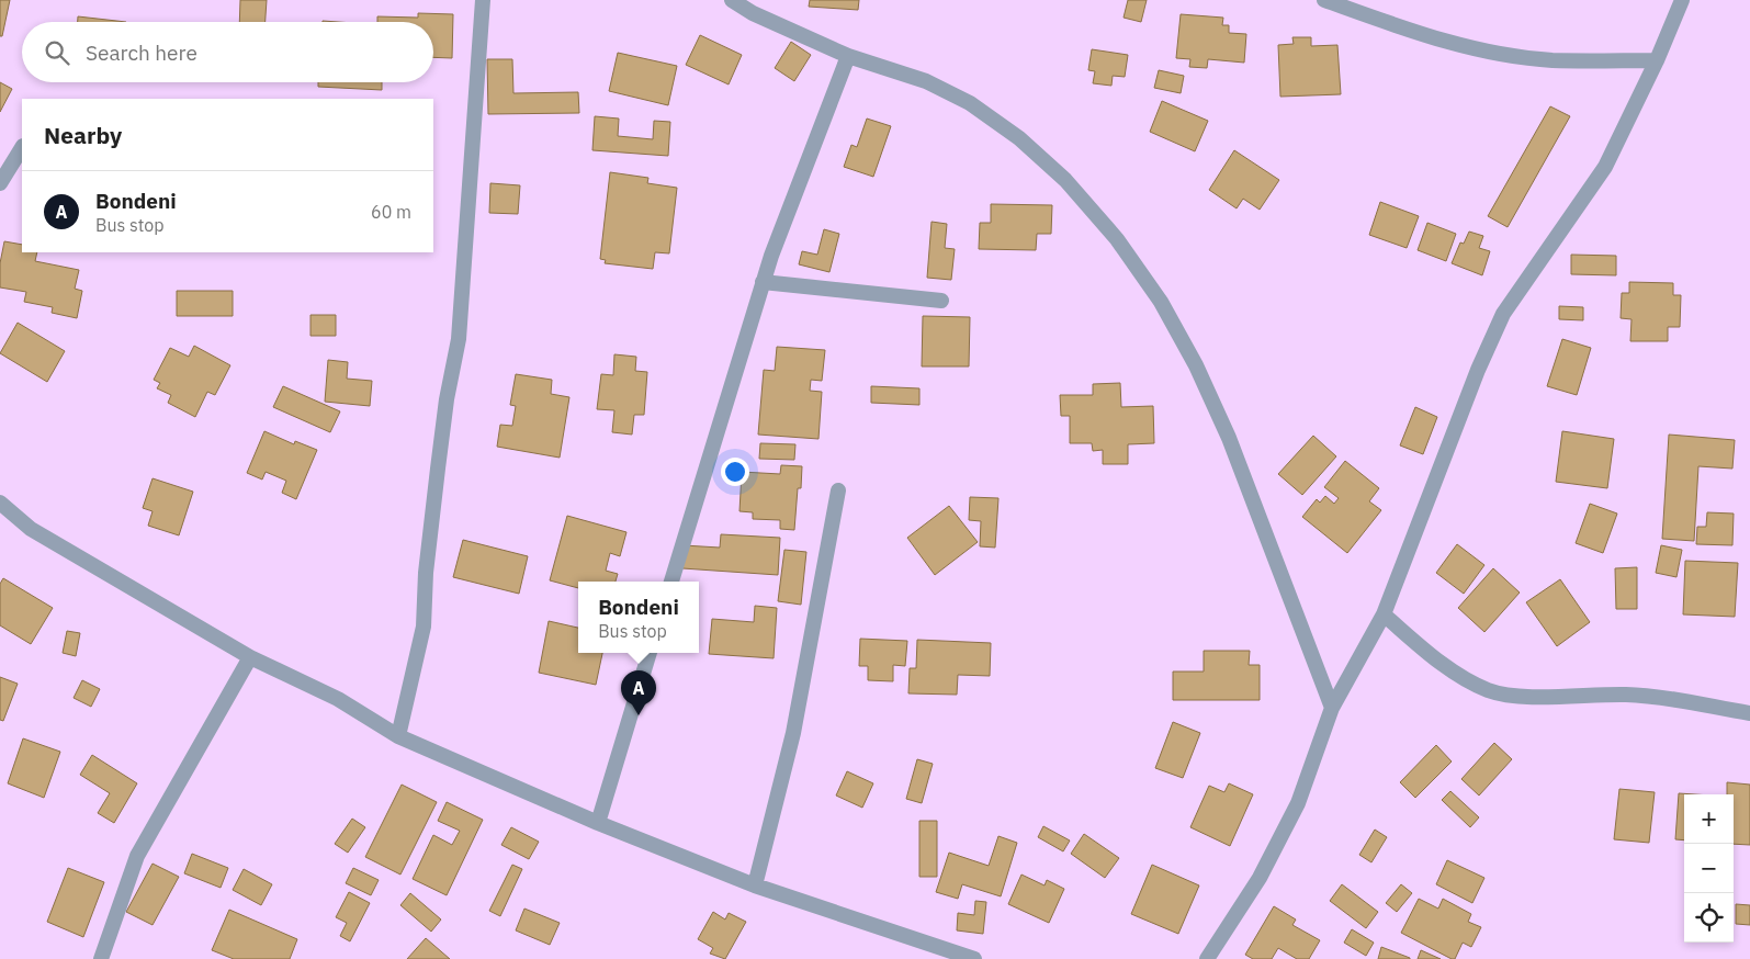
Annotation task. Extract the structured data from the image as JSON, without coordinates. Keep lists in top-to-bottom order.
{
  "page": {
    "search": "Search here",
    "heading": "Nearby",
    "list": [
      {
        "mark": "A",
        "name": "Bondeni",
        "note": "Bus stop",
        "value": "60 m"
      }
    ],
    "popup": ["Bondeni", "Bus stop"],
    "pins": "A",
    "map_buttons": ["+", "−"]
  }
}
